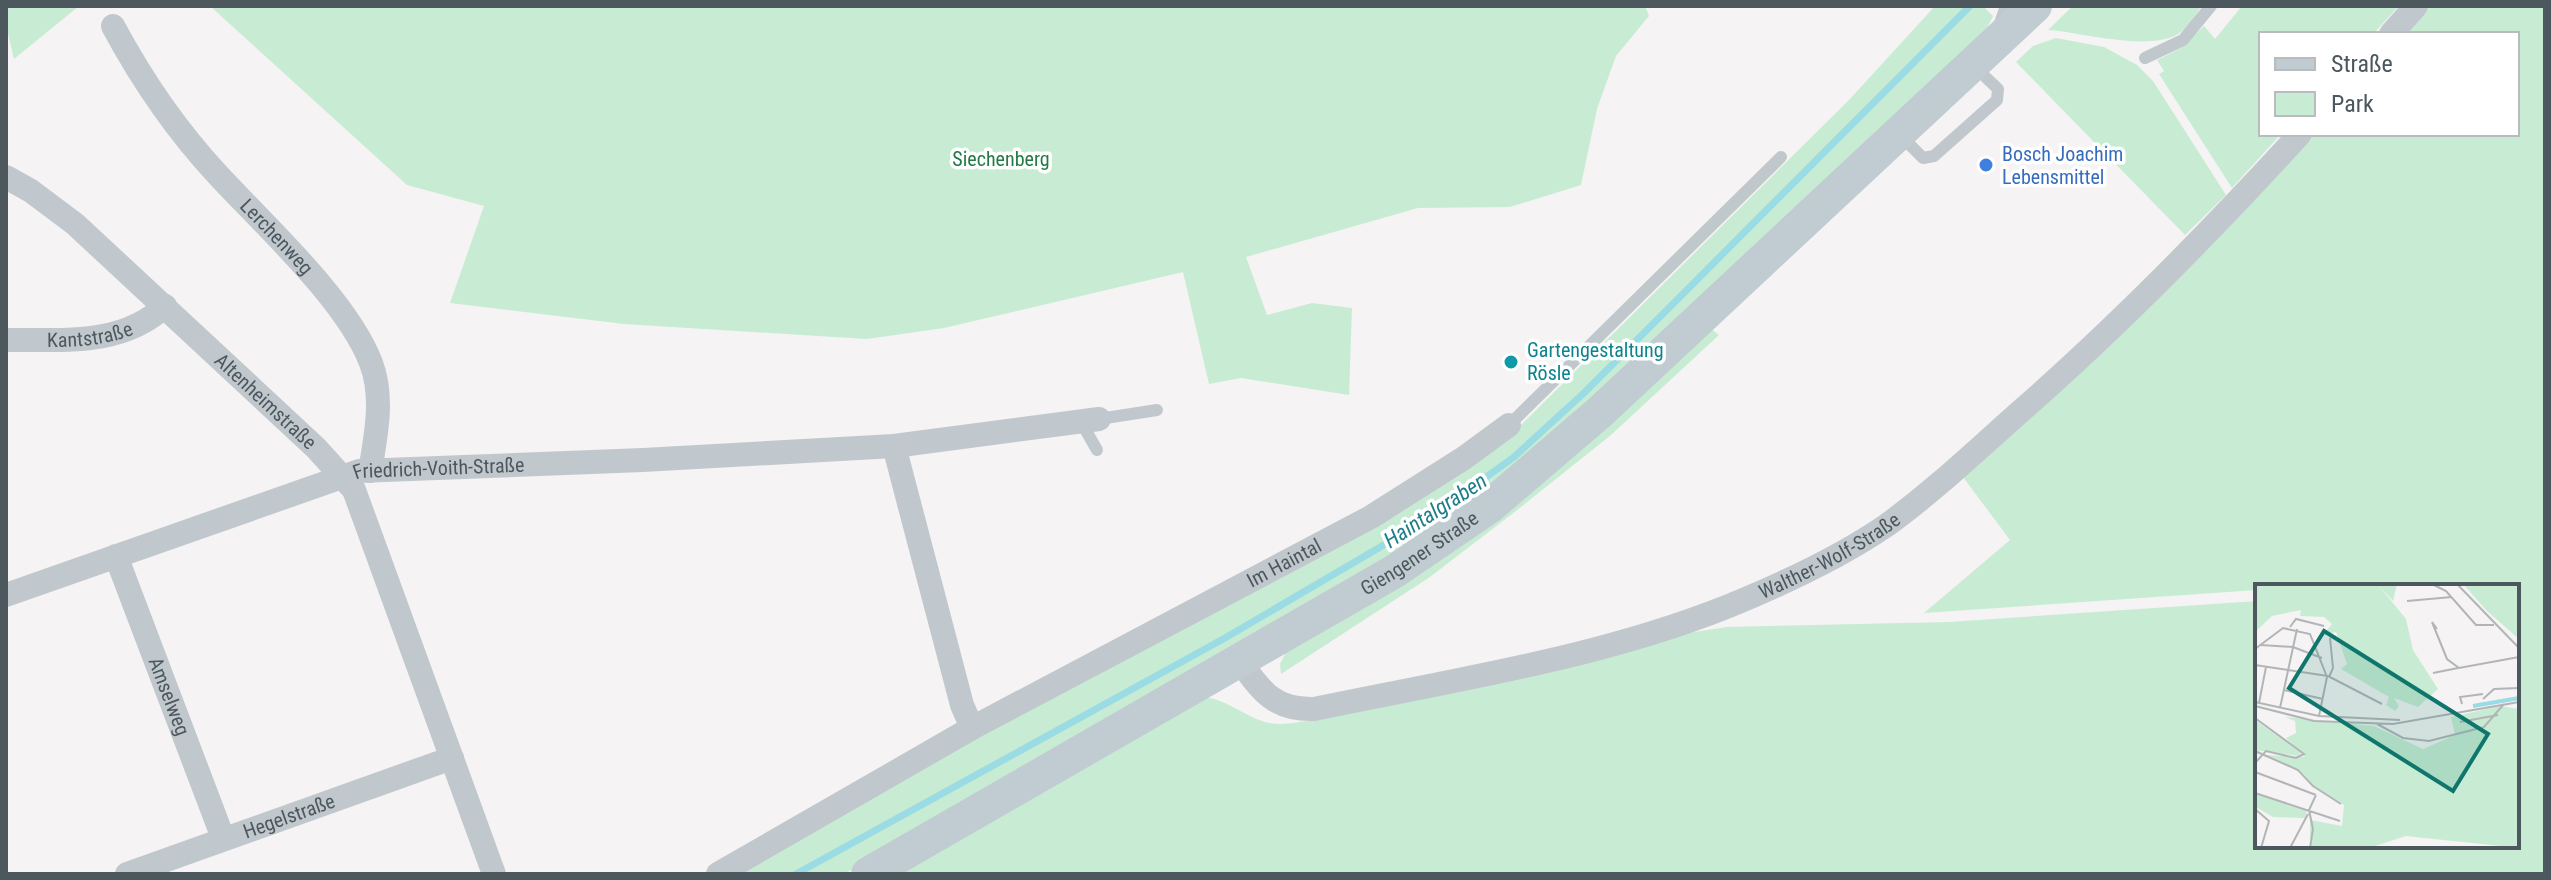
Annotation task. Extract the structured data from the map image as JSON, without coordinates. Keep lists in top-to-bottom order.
{
  "streets": {
    "main road": ["Giengener Straße"],
    "street": [
      "Lerchenweg",
      "Kantstraße",
      "Altenheimstraße",
      "Friedrich-Voith-Straße",
      "Walther-Wolf-Straße",
      "Im Haintal",
      "Amselweg",
      "Hegelstraße"
    ]
  },
  "crossings": [
    ["Lerchenweg", "Friedrich-Voith-Straße"],
    ["Kantstraße", "Altenheimstraße"],
    ["Altenheimstraße", "Friedrich-Voith-Straße"],
    ["Altenheimstraße", "Hegelstraße"],
    ["Friedrich-Voith-Straße", "Amselweg"],
    ["Giengener Straße", "Walther-Wolf-Straße"],
    ["Amselweg", "Hegelstraße"]
  ],
  "water": ["Haintalgraben"],
  "parks": ["Siechenberg"],
  "places": ["Bosch Joachim Lebensmittel", "Gartengestaltung Rösle"],
  "legend": ["Straße", "Park"]
}
